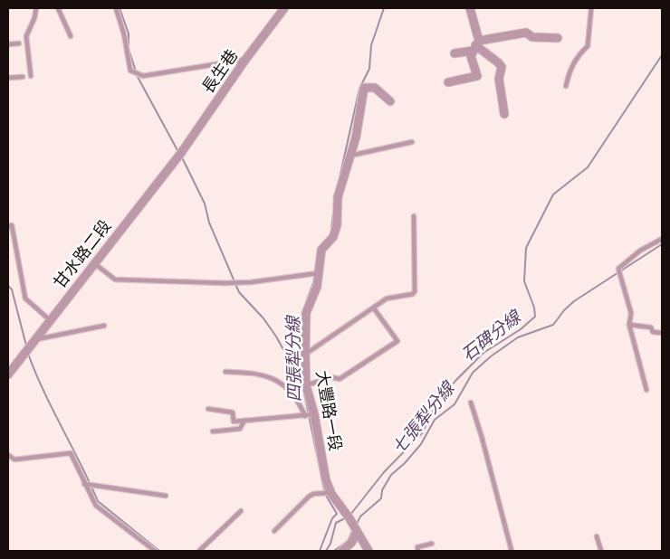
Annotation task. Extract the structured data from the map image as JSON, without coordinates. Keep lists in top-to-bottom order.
{
  "streets": {
    "street": ["長生巷", "甘水路二段", "大豐路一段"]
  },
  "crossings": [
    ["長生巷", "甘水路二段"]
  ],
  "water": ["石碑分線", "四張犁分線", "七張犁分線"]
}
